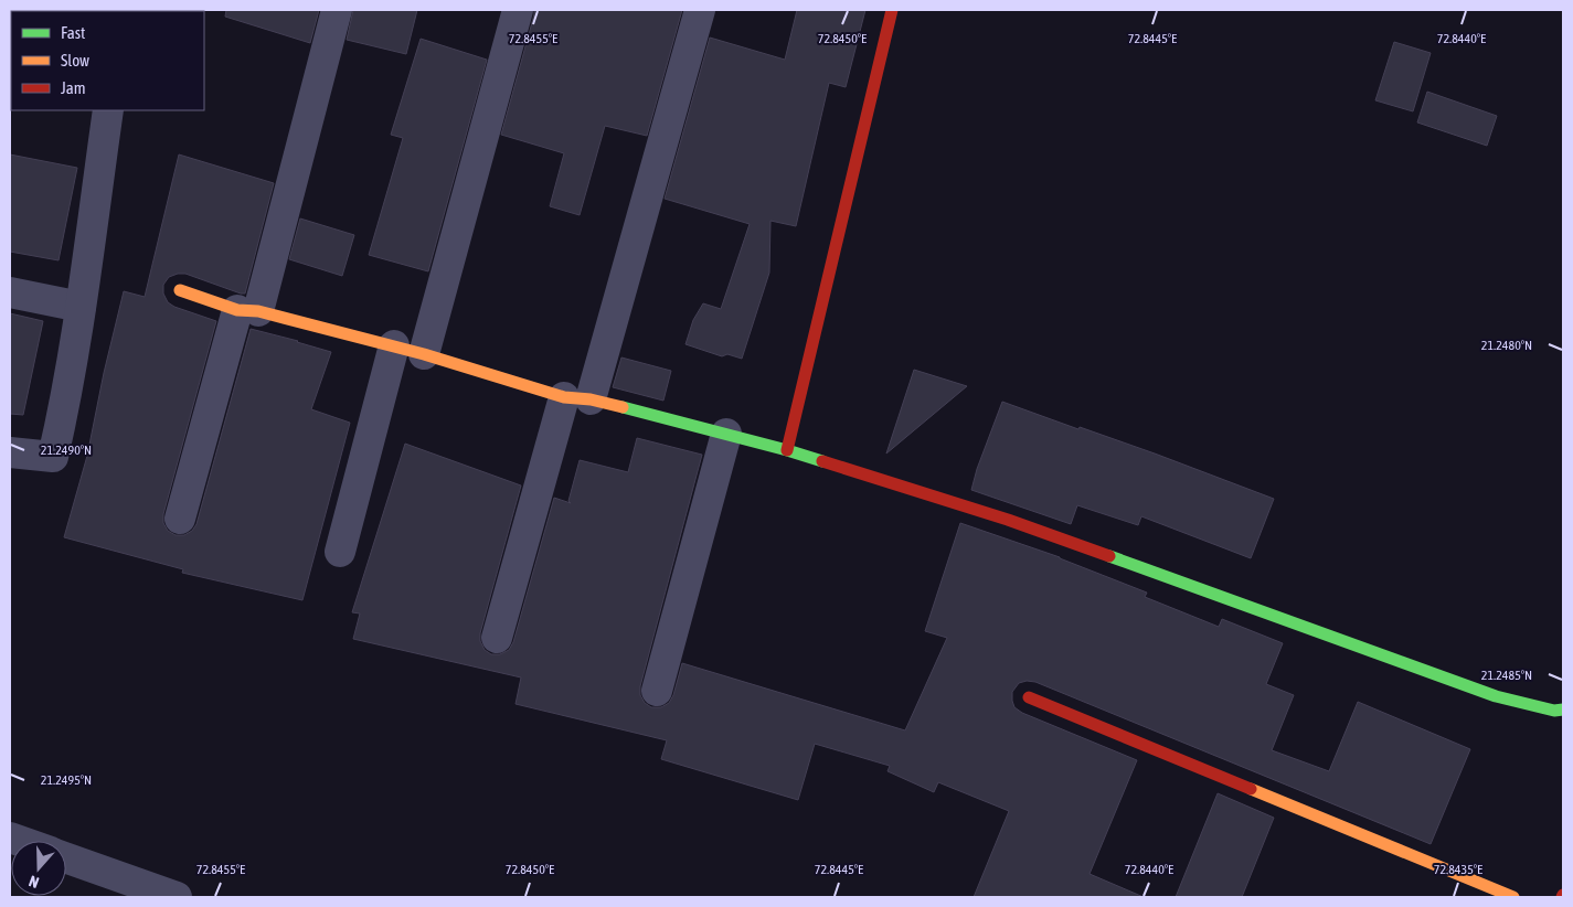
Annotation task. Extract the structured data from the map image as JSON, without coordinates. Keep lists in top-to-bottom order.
{
  "legend": ["Fast", "Slow", "Jam"],
  "north": "bottom",
  "coordinates": [
    "72.8455°E",
    "72.8450°E",
    "72.8445°E",
    "72.8440°E",
    "21.2480°N",
    "21.2490°N",
    "21.2485°N",
    "21.2495°N",
    "72.8435°E"
  ]
}
